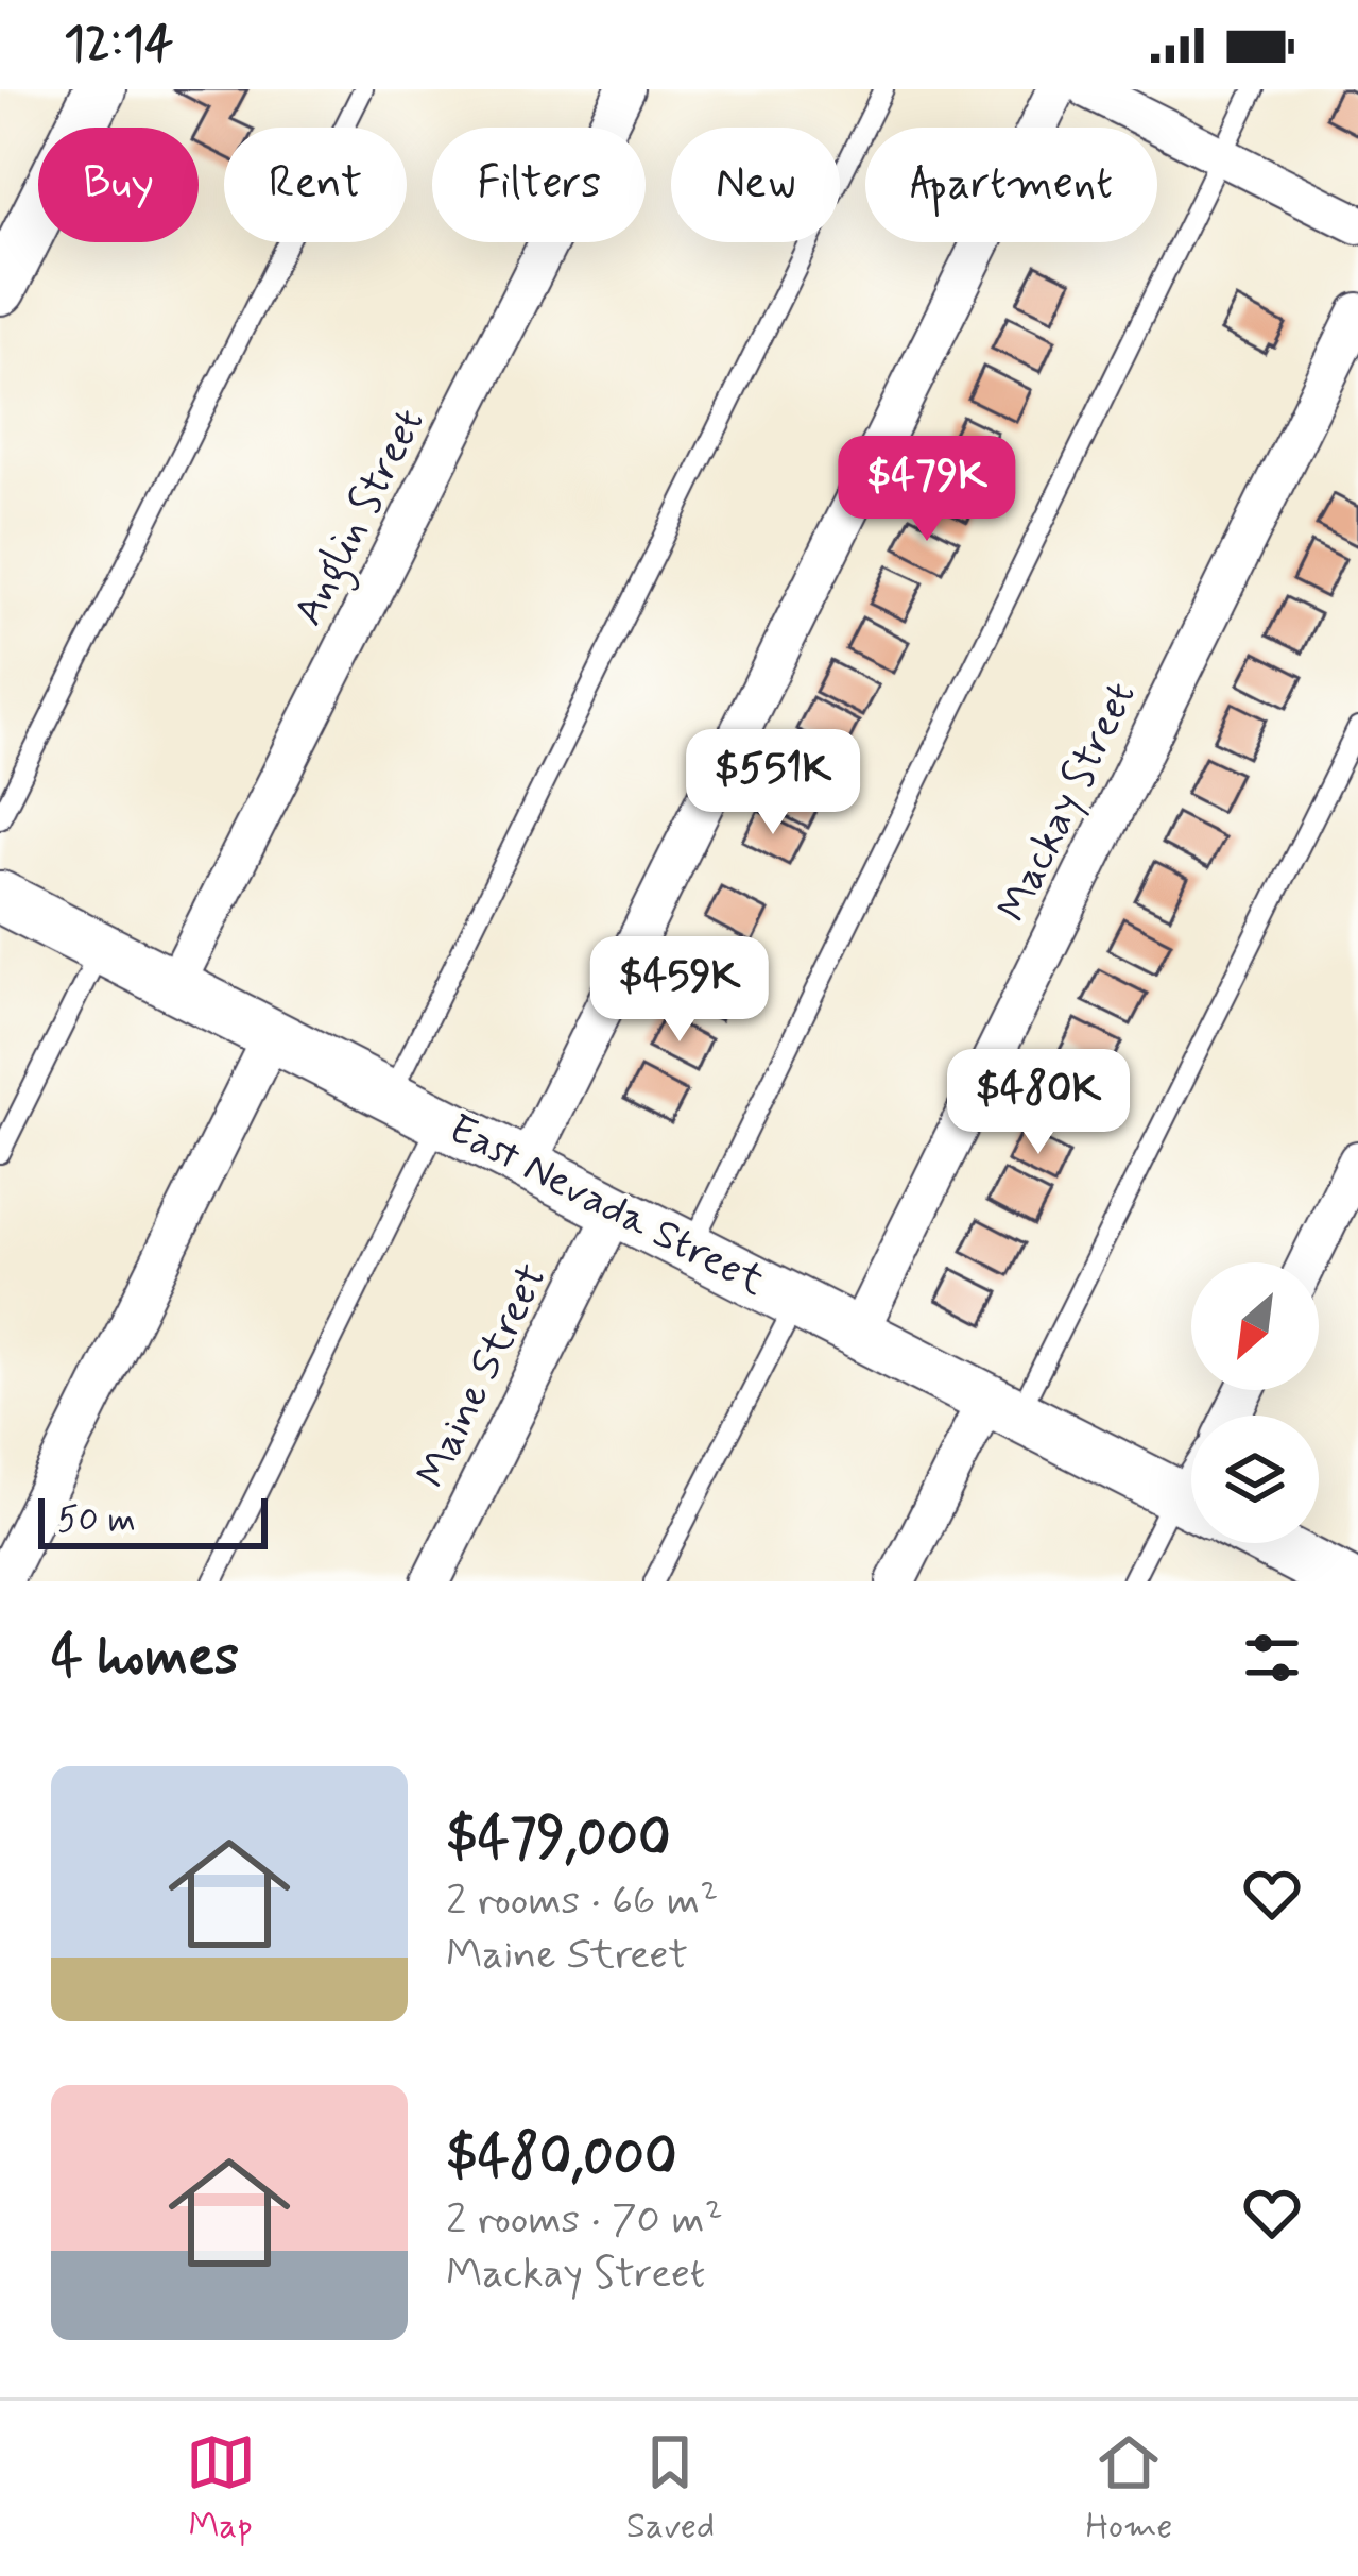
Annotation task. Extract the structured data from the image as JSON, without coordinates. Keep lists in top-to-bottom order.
{
  "streets": {
    "street": [
      "Anglin Street",
      "Mackay Street",
      "East Nevada Street",
      "Maine Street"
    ]
  },
  "crossings": [
    ["Anglin Street", "East Nevada Street"],
    ["Mackay Street", "East Nevada Street"],
    ["East Nevada Street", "Maine Street"]
  ],
  "scale_bar": "50 m",
  "north": "bottom left",
  "page": {
    "status": "12:14",
    "chip": [
      "Buy",
      "Rent",
      "Filters",
      "New",
      "Apartment"
    ],
    "price": [
      "$479K",
      "$551K",
      "$459K",
      "$480K"
    ],
    "scale": "50 m",
    "heading": "4 homes",
    "list": [
      {
        "name": "$479,000",
        "note": "2 rooms · 66 m² · Maine Street"
      },
      {
        "name": "$480,000",
        "note": "2 rooms · 70 m² · Mackay Street"
      }
    ],
    "tabs": ["Map", "Saved", "Home"]
  }
}
